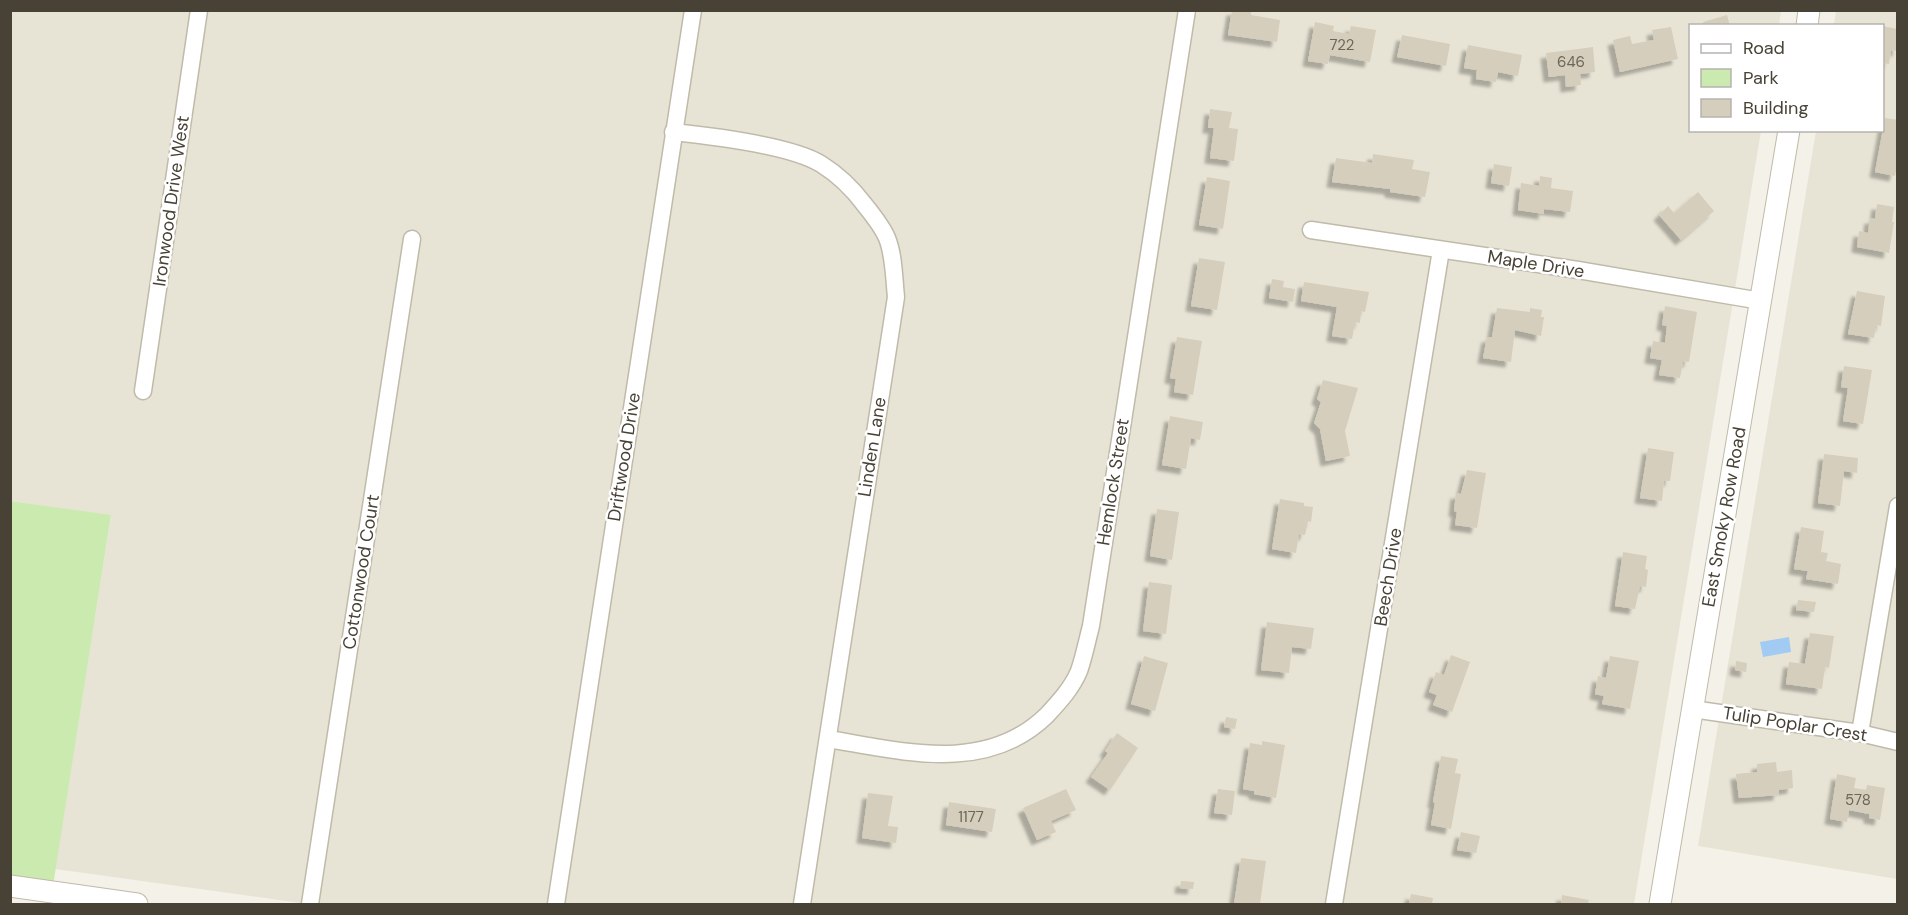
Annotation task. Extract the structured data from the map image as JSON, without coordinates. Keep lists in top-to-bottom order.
{
  "streets": {
    "street": [
      "Ironwood Drive West",
      "Maple Drive",
      "Linden Lane",
      "Driftwood Drive",
      "Hemlock Street",
      "East Smoky Row Road",
      "Cottonwood Court",
      "Beech Drive",
      "Tulip Poplar Crest"
    ]
  },
  "crossings": [
    ["Maple Drive", "East Smoky Row Road"],
    ["Maple Drive", "Beech Drive"],
    ["Linden Lane", "Driftwood Drive"],
    ["Linden Lane", "Hemlock Street"],
    ["East Smoky Row Road", "Tulip Poplar Crest"]
  ],
  "house_numbers": [
    "722",
    "646",
    "578",
    "1177"
  ],
  "legend": ["Road", "Park", "Building"]
}
